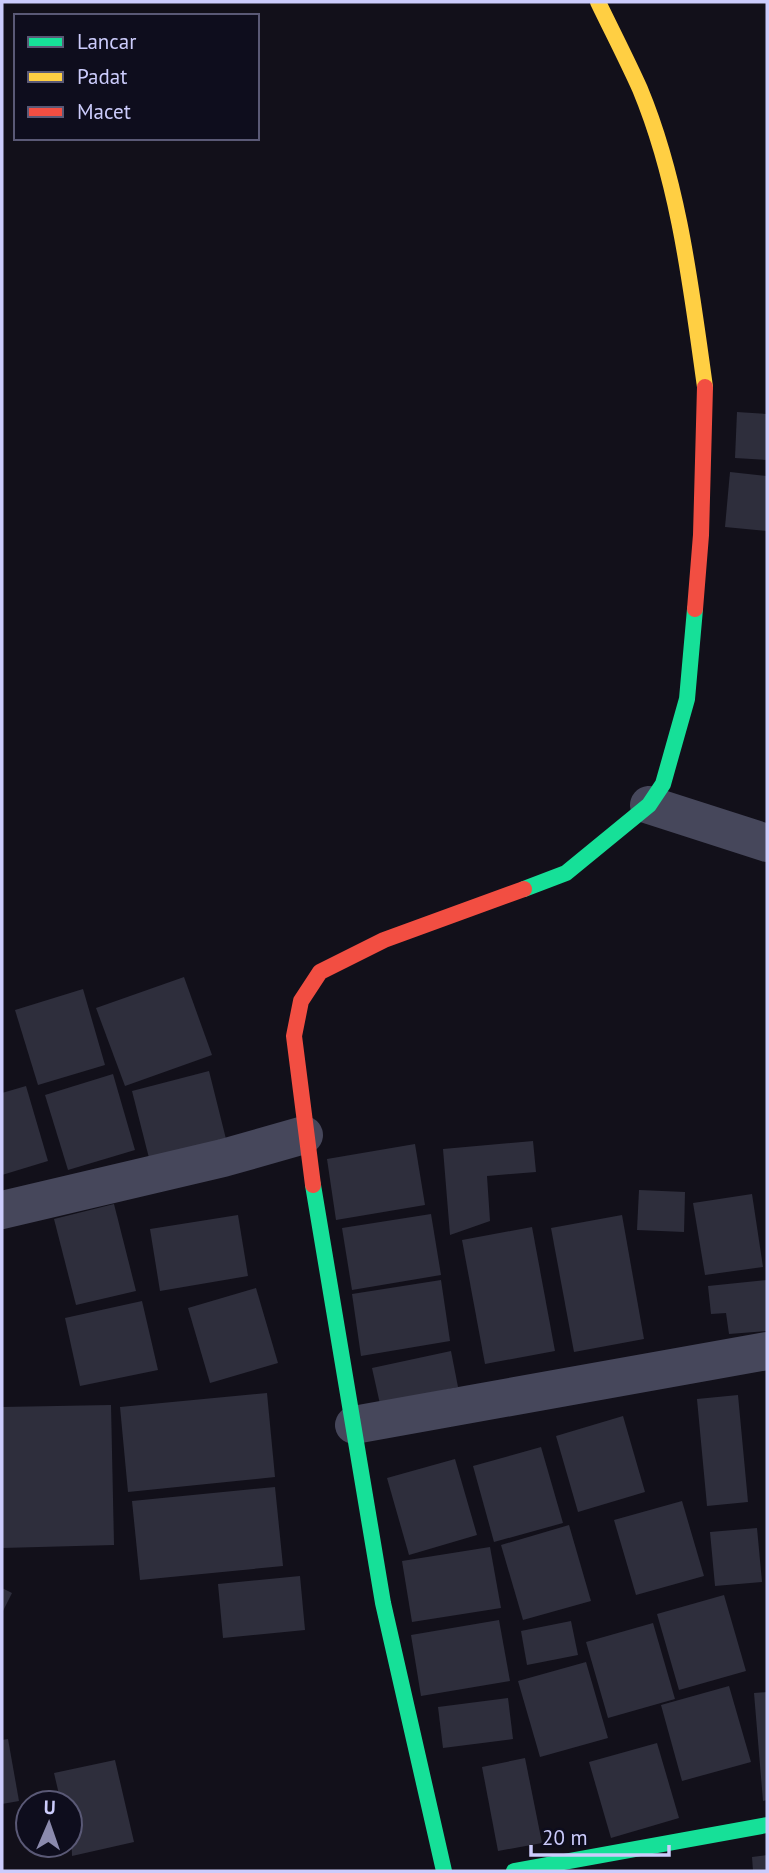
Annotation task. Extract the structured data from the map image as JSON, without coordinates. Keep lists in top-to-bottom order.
{
  "legend": ["Lancar", "Padat", "Macet"],
  "scale_bar": "20 m",
  "north": "top"
}
